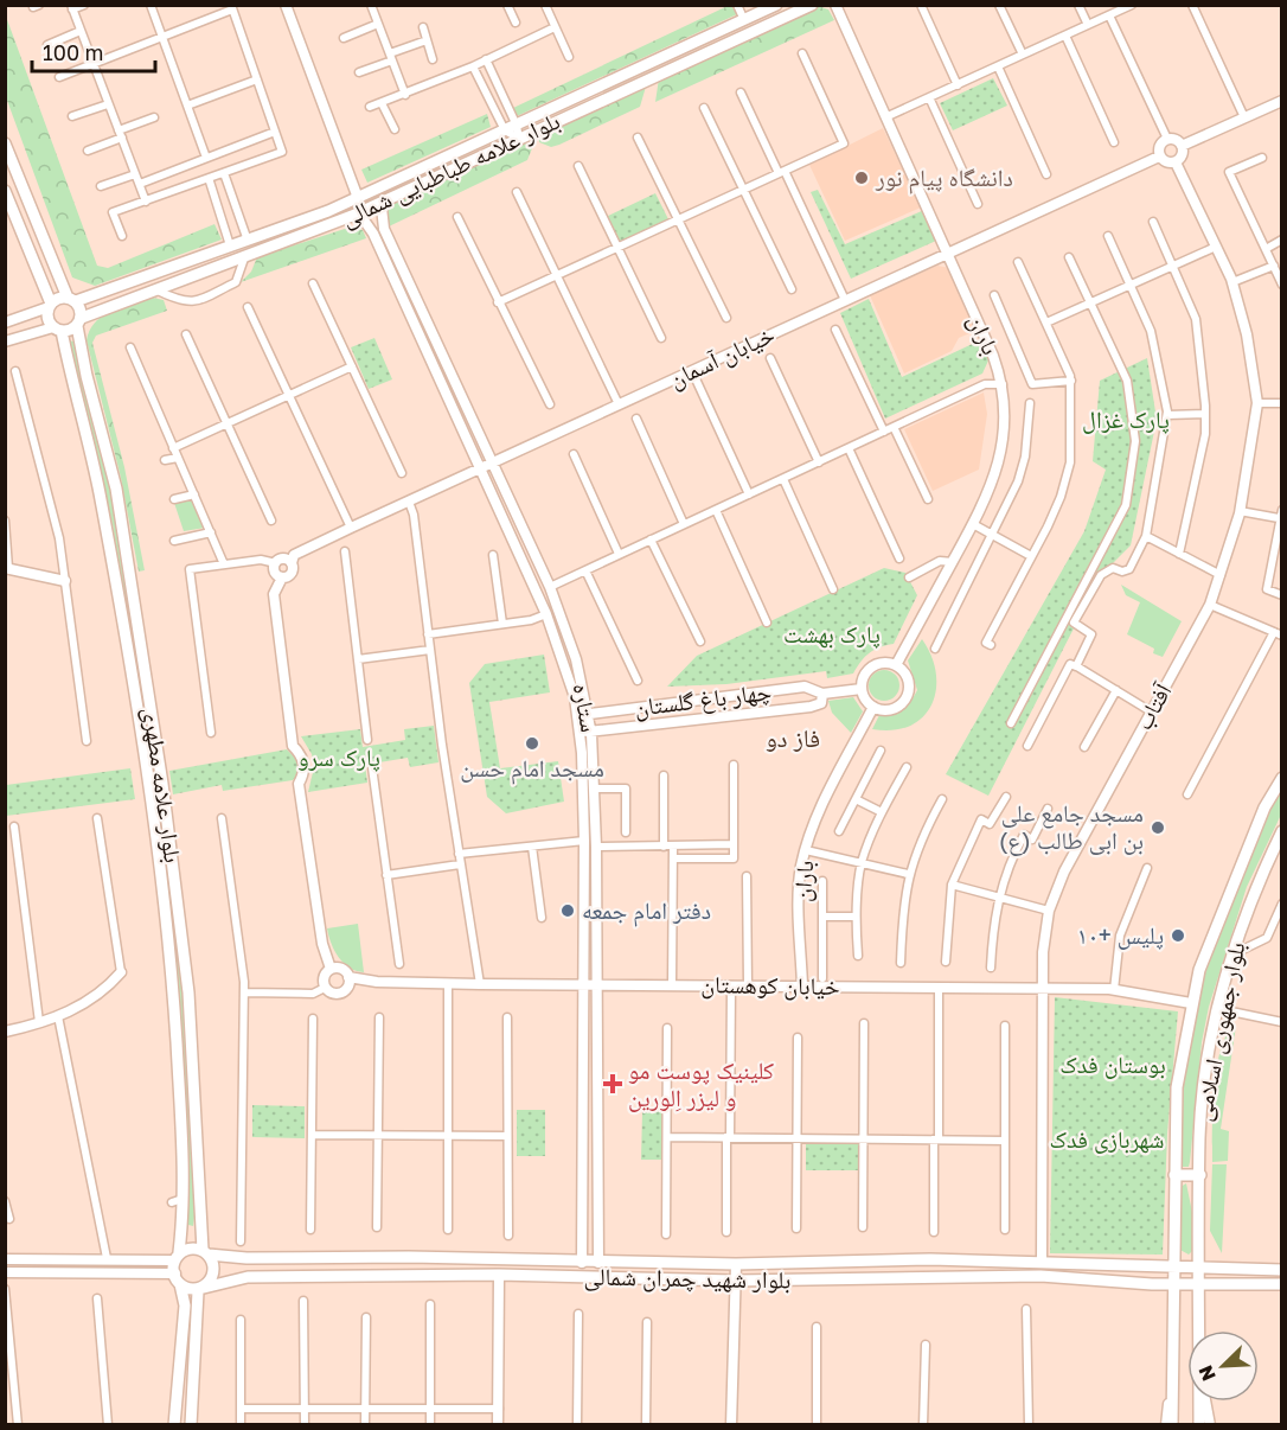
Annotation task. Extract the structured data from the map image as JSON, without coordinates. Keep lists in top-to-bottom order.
{
  "streets": {
    "main road": [
      "بلوار علامه طباطبایی شمالی",
      "بلوار علامه مطهری",
      "بلوار جمهوری اسلامی",
      "بلوار شهید چمران شمالی"
    ],
    "street": [
      "باران",
      "خیابان آسمان",
      "چهار باغ گلستان",
      "آفتاب",
      "ستاره",
      "خیابان کوهستان"
    ]
  },
  "crossings": [
    ["بلوار علامه طباطبایی شمالی", "ستاره"],
    ["بلوار علامه طباطبایی شمالی", "بلوار علامه مطهری"],
    ["باران", "خیابان آسمان"],
    ["باران", "خیابان کوهستان"],
    ["خیابان آسمان", "آفتاب"],
    ["خیابان آسمان", "ستاره"],
    ["چهار باغ گلستان", "ستاره"],
    ["آفتاب", "خیابان کوهستان"],
    ["آفتاب", "بلوار شهید چمران شمالی"],
    ["ستاره", "خیابان کوهستان"],
    ["ستاره", "بلوار شهید چمران شمالی"],
    ["بلوار علامه مطهری", "بلوار شهید چمران شمالی"],
    ["خیابان کوهستان", "بلوار جمهوری اسلامی"],
    ["بلوار جمهوری اسلامی", "بلوار شهید چمران شمالی"]
  ],
  "districts": ["فاز دو"],
  "parks": [
    "پارک غزال",
    "پارک بهشت",
    "پارک سرو",
    "بوستان فدک",
    "شهربازی فدک"
  ],
  "places": {
    "other": [
      "دانشگاه پیام نور",
      "مسجد امام حسن",
      "مسجد جامع علی بن ابی طالب (ع)",
      "دفتر امام جمعه",
      "پلیس +۱۰"
    ],
    "health": ["کلینیک پوست مو و لیزر اِلورین"]
  },
  "scale_bar": "100 m",
  "north": "bottom left"
}
